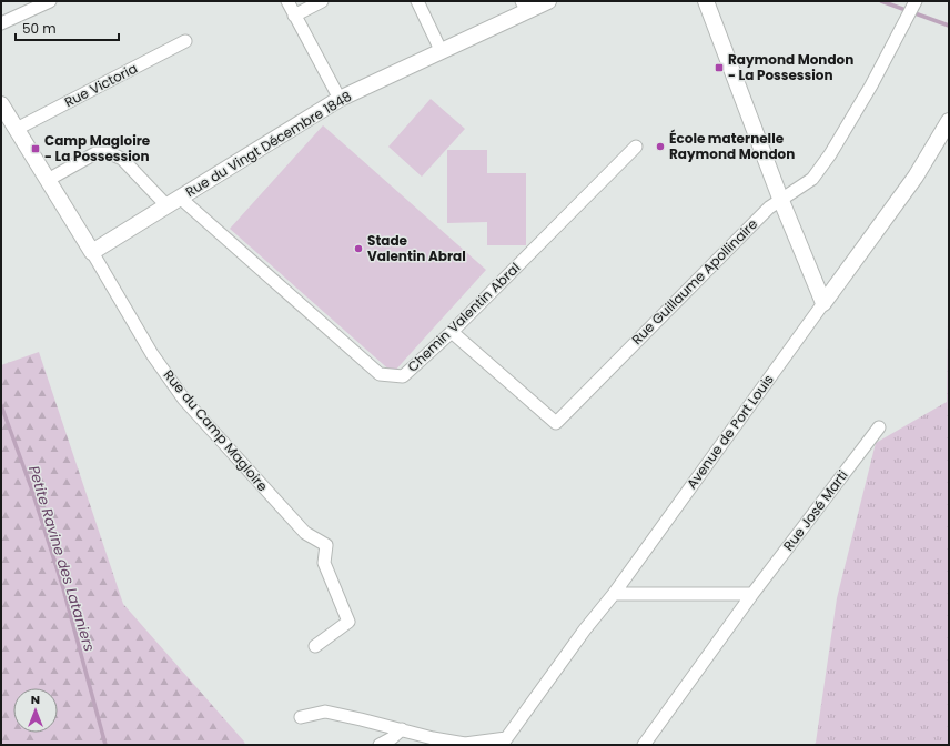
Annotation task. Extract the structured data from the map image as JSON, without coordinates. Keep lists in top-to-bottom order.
{
  "streets": {
    "street": [
      "Rue Victoria",
      "Rue du Vingt Décembre 1848",
      "Rue Guillaume Apollinaire",
      "Chemin Valentin Abral",
      "Rue du Camp Magloire",
      "Avenue de Port Louis",
      "Rue José Marti"
    ]
  },
  "crossings": [
    ["Rue Victoria", "Rue du Camp Magloire"],
    ["Rue du Vingt Décembre 1848", "Chemin Valentin Abral"],
    ["Rue du Vingt Décembre 1848", "Rue du Camp Magloire"],
    ["Rue Guillaume Apollinaire", "Chemin Valentin Abral"],
    ["Chemin Valentin Abral", "Rue du Camp Magloire"]
  ],
  "water": ["Petite Ravine des Lataniers"],
  "places": {
    "transit": ["Raymond Mondon - La Possession", "Camp Magloire - La Possession"],
    "other": ["École maternelle Raymond Mondon", "Stade Valentin Abral"]
  },
  "scale_bar": "50 m",
  "north": "top"
}
